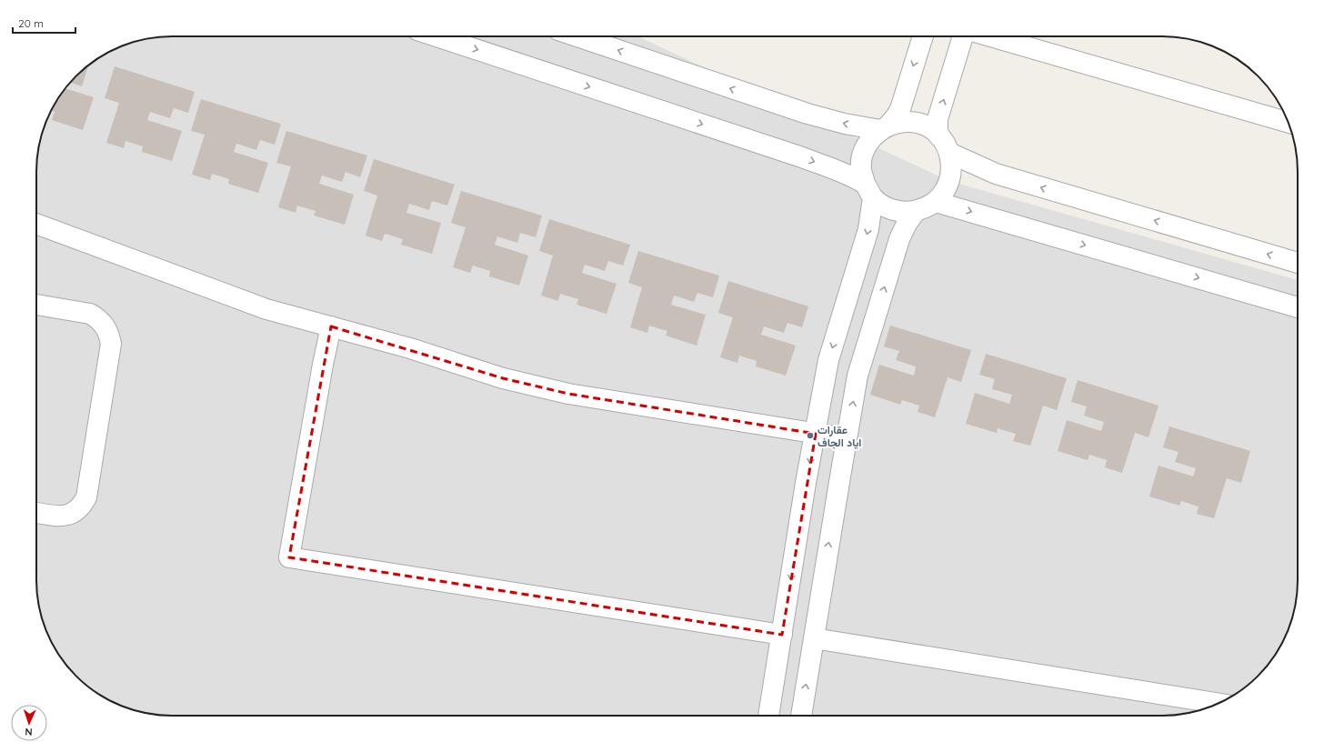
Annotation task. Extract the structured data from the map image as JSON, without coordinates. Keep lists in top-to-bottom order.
{
  "places": ["عقارات اياد الجاف"],
  "scale_bar": "20 m",
  "north": "bottom"
}
